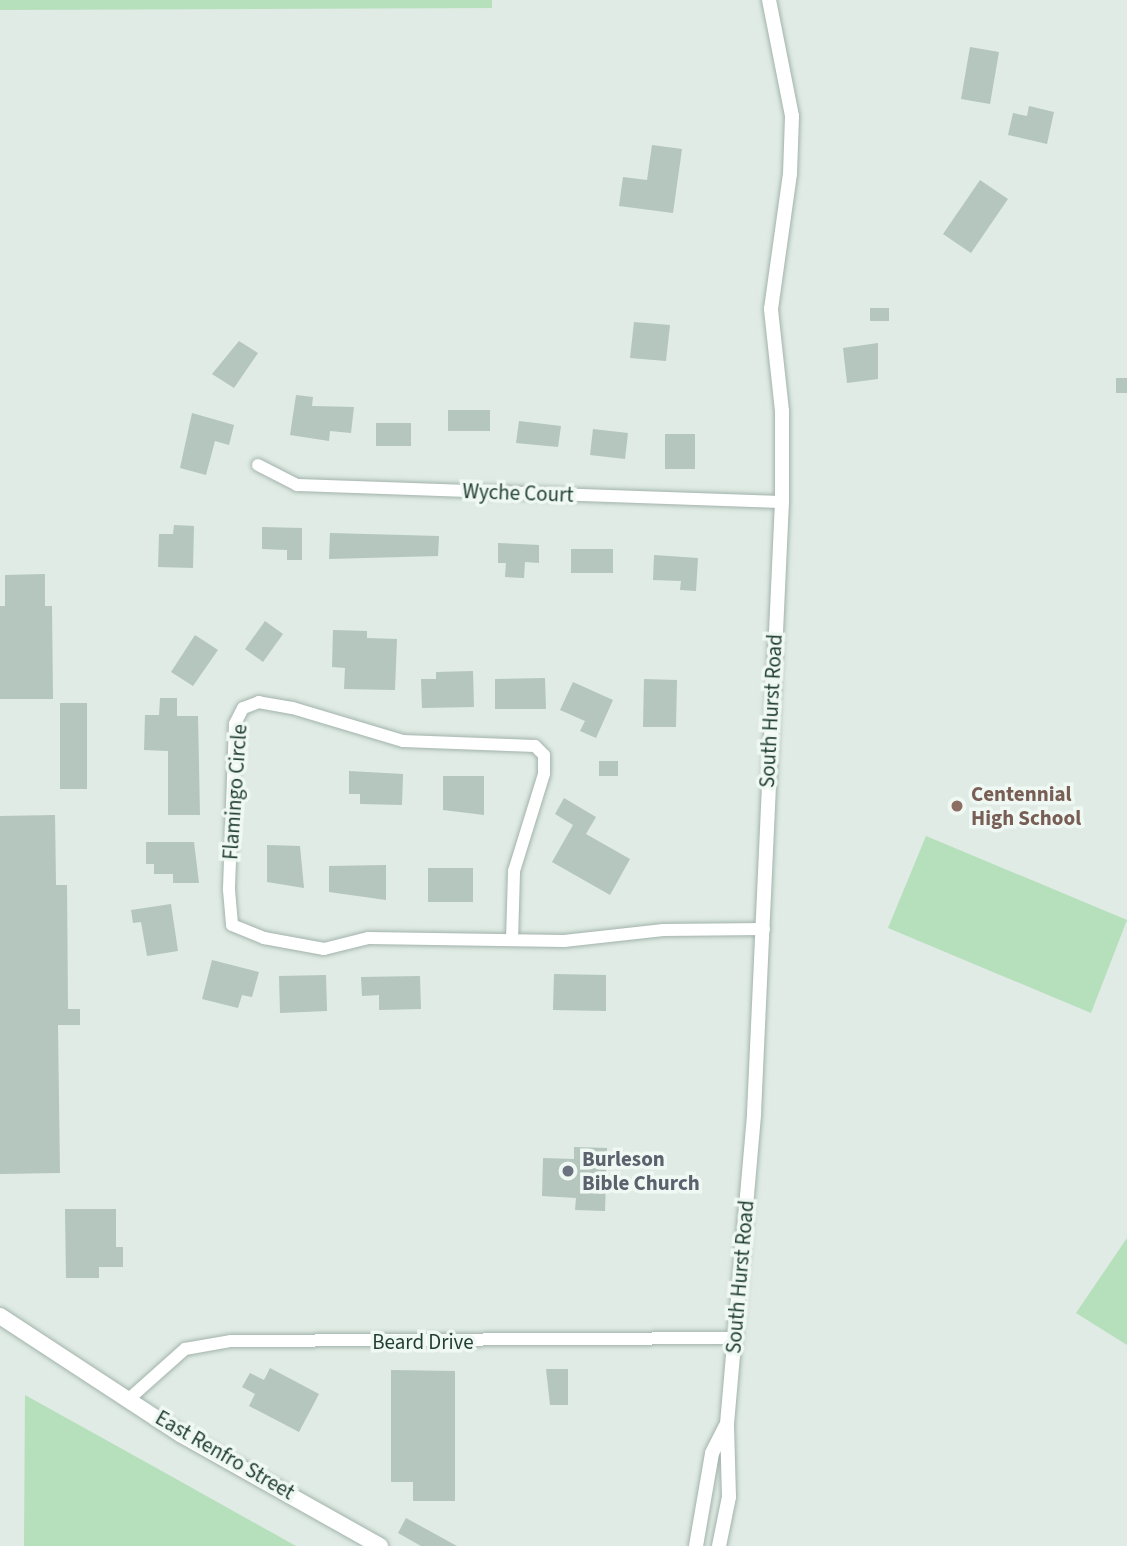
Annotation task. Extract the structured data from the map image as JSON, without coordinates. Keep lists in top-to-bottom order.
{
  "streets": {
    "main road": ["East Renfro Street"],
    "street": [
      "Wyche Court",
      "South Hurst Road",
      "Flamingo Circle",
      "Beard Drive"
    ]
  },
  "crossings": [
    ["Wyche Court", "South Hurst Road"],
    ["South Hurst Road", "Flamingo Circle"],
    ["South Hurst Road", "Beard Drive"],
    ["Beard Drive", "East Renfro Street"]
  ],
  "places": ["Centennial High School", "Burleson Bible Church"]
}
